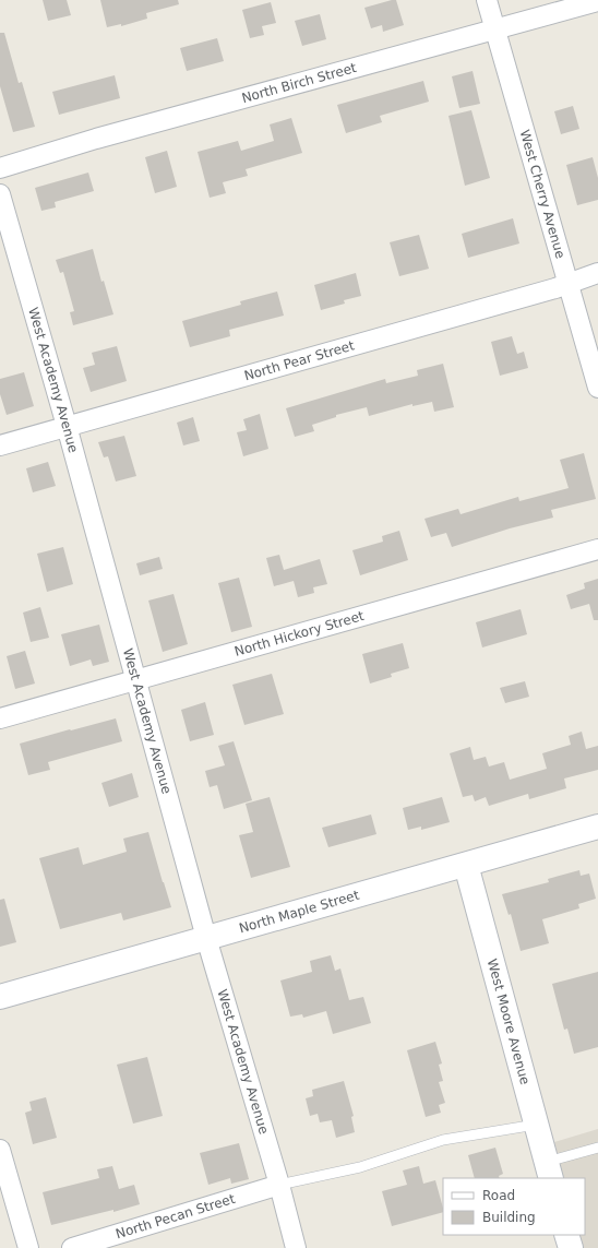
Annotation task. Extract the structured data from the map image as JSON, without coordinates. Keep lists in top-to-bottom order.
{
  "streets": {
    "main road": ["North Maple Street", "West Moore Avenue"],
    "street": [
      "North Birch Street",
      "West Cherry Avenue",
      "North Pear Street",
      "West Academy Avenue",
      "North Hickory Street",
      "North Pecan Street"
    ]
  },
  "crossings": [
    ["North Birch Street", "West Cherry Avenue"],
    ["West Cherry Avenue", "North Pear Street"],
    ["North Pear Street", "West Academy Avenue"],
    ["West Academy Avenue", "North Hickory Street"],
    ["West Academy Avenue", "North Maple Street"],
    ["West Academy Avenue", "North Pecan Street"],
    ["North Maple Street", "West Moore Avenue"]
  ],
  "legend": ["Road", "Building"]
}
